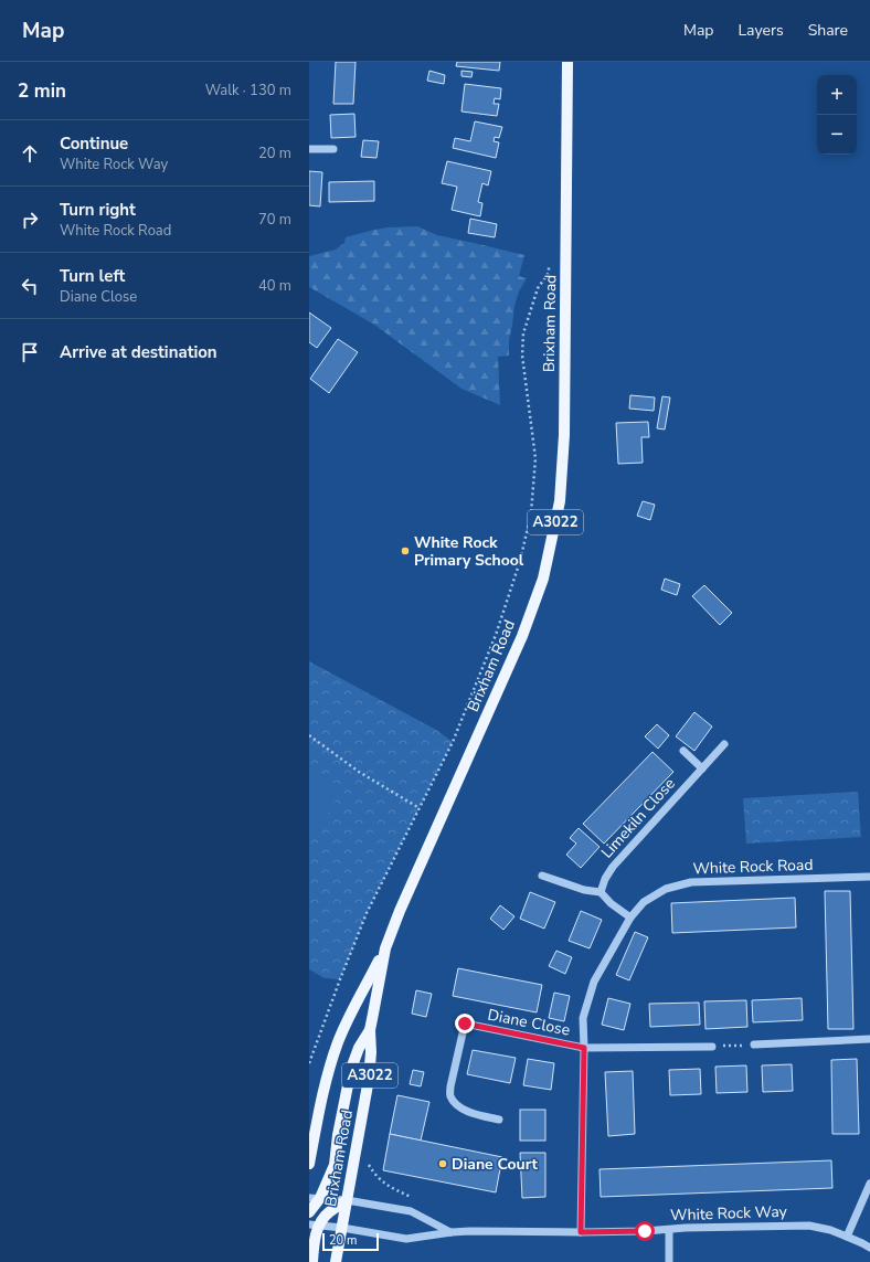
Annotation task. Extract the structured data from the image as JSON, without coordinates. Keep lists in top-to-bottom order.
{
  "streets": {
    "main road": ["Brixham Road", "A3022"],
    "street": [
      "Limekiln Close",
      "White Rock Road",
      "Diane Close",
      "White Rock Way"
    ]
  },
  "crossings": [
    ["Brixham Road", "A3022"],
    ["Brixham Road", "White Rock Way"],
    ["White Rock Road", "Diane Close"],
    ["White Rock Road", "White Rock Way"]
  ],
  "places": ["White Rock Primary School", "Diane Court"],
  "scale_bar": "20 m",
  "page": {
    "header": "Map",
    "nav": ["Map", "Layers", "Share"],
    "heading": ["2 min", "Walk · 130 m"],
    "map_buttons": ["+", "−"],
    "list": [
      ["Continue", "White Rock Way", "20 m"],
      ["Turn right", "White Rock Road", "70 m"],
      ["Turn left", "Diane Close", "40 m"],
      "Arrive at destination"
    ],
    "scale": "20 m"
  }
}
